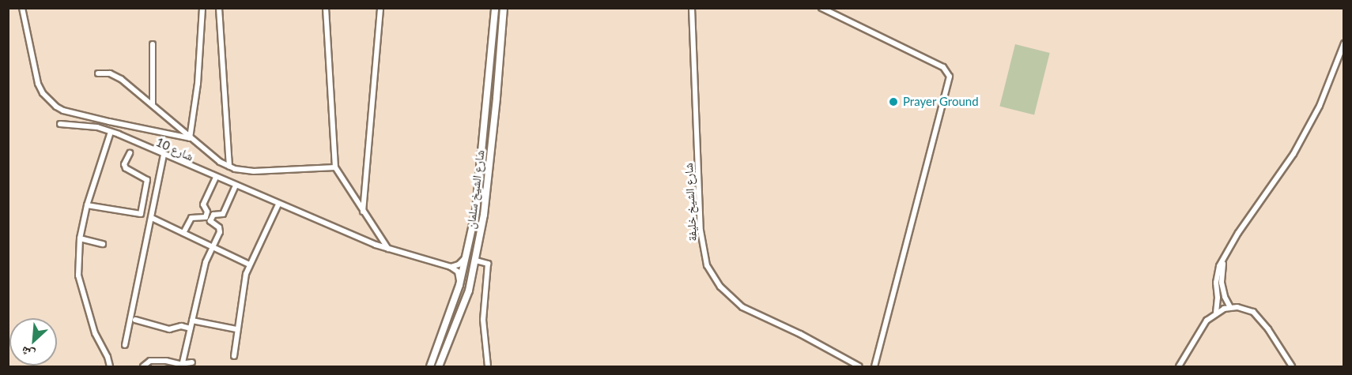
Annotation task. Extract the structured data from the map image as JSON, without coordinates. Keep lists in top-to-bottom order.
{
  "streets": {
    "main road": ["شارع الشيخ سلمان"],
    "street": ["شارع 10", "شارع الشيخ خليفة"]
  },
  "places": ["Prayer Ground"],
  "north": "bottom left"
}
